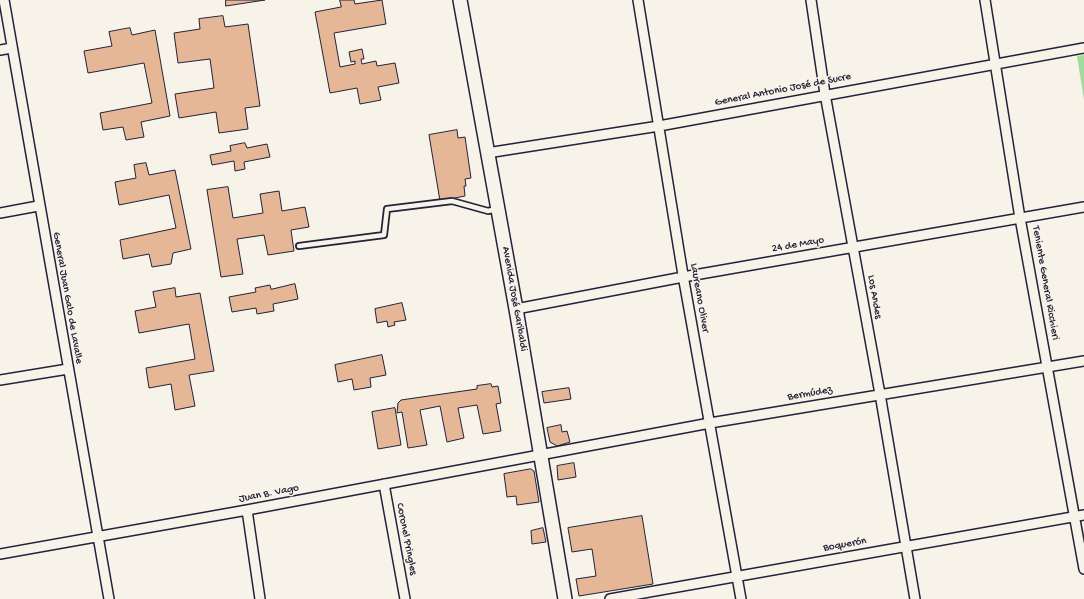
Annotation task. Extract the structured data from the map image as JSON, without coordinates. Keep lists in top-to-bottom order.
{
  "streets": {
    "main road": ["Avenida José Garibaldi"],
    "street": [
      "General Antonio José de Sucre",
      "24 de Mayo",
      "Teniente General Ricchieri",
      "Los Andes",
      "General Juan Galo de Lavalle",
      "Laureano Oliver",
      "Bermúdez",
      "Juan B. Vago",
      "Coronel Pringles",
      "Boquerón"
    ]
  },
  "crossings": [
    ["General Antonio José de Sucre", "Teniente General Ricchieri"],
    ["General Antonio José de Sucre", "Los Andes"],
    ["General Antonio José de Sucre", "Laureano Oliver"],
    ["General Antonio José de Sucre", "Avenida José Garibaldi"],
    ["24 de Mayo", "Teniente General Ricchieri"],
    ["24 de Mayo", "Los Andes"],
    ["24 de Mayo", "Laureano Oliver"],
    ["24 de Mayo", "Avenida José Garibaldi"],
    ["Teniente General Ricchieri", "Bermúdez"],
    ["Teniente General Ricchieri", "Boquerón"],
    ["Los Andes", "Bermúdez"],
    ["Los Andes", "Boquerón"],
    ["General Juan Galo de Lavalle", "Juan B. Vago"],
    ["Laureano Oliver", "Bermúdez"],
    ["Laureano Oliver", "Boquerón"],
    ["Avenida José Garibaldi", "Bermúdez"],
    ["Avenida José Garibaldi", "Juan B. Vago"],
    ["Bermúdez", "Juan B. Vago"],
    ["Juan B. Vago", "Coronel Pringles"]
  ]
}
